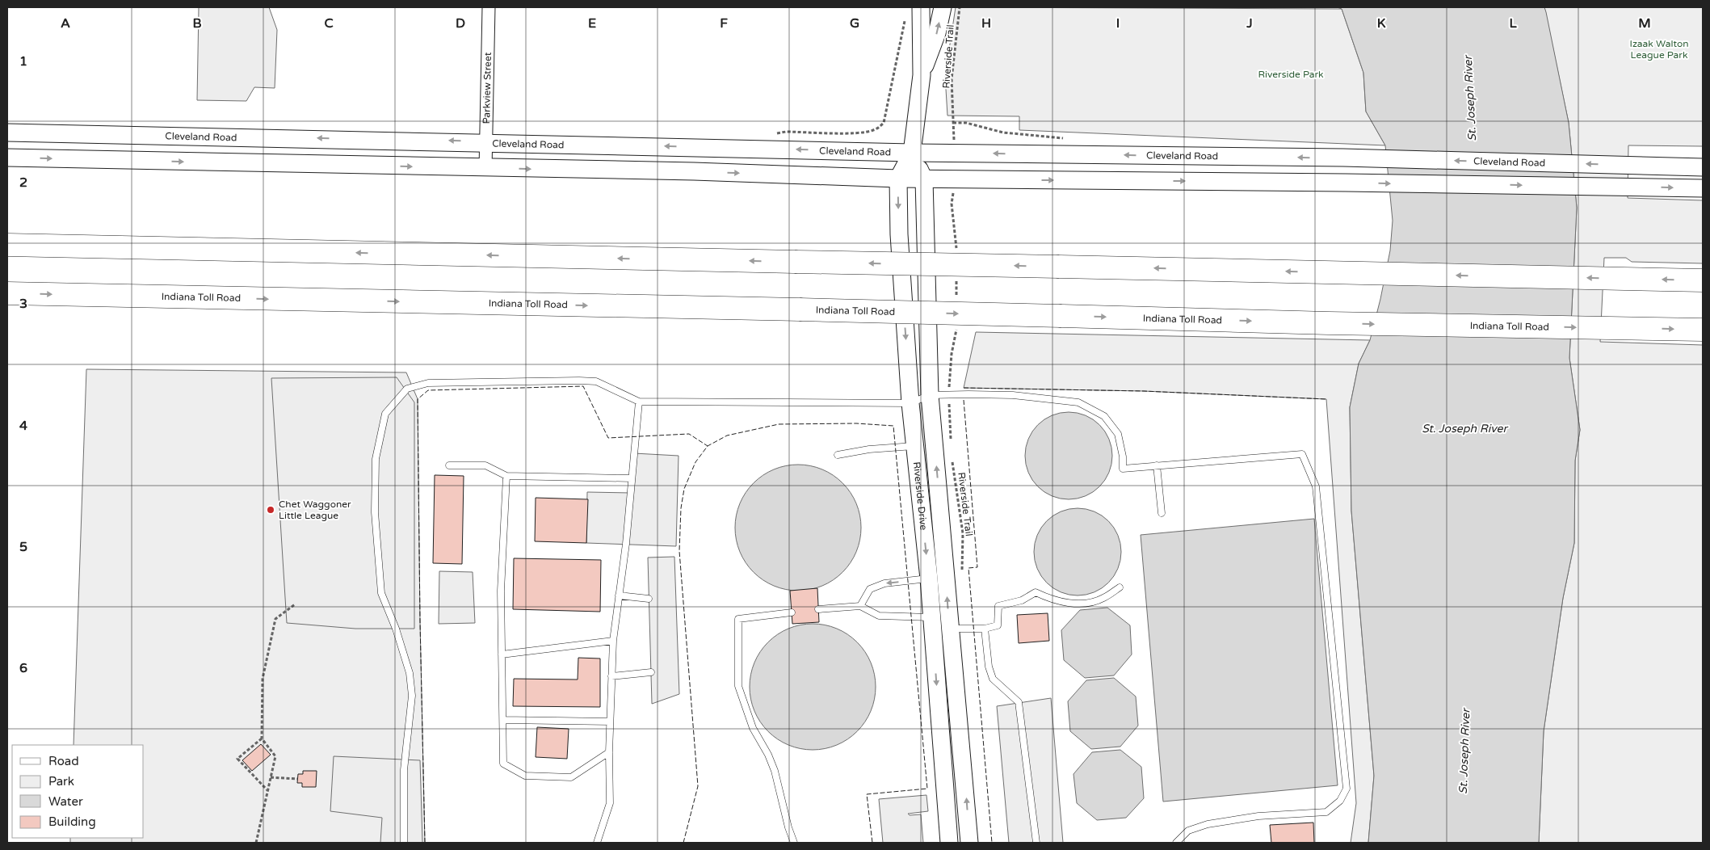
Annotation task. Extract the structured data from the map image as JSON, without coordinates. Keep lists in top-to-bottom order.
{
  "streets": {
    "highway": ["Indiana Toll Road"],
    "main road": ["Cleveland Road", "Riverside Drive"],
    "street": ["Parkview Street"],
    "path": ["Riverside Trail"]
  },
  "crossings": [
    ["Riverside Trail", "Riverside Drive"],
    ["Parkview Street", "Cleveland Road"],
    ["Cleveland Road", "Riverside Drive"]
  ],
  "water": ["St. Joseph River"],
  "parks": ["Izaak Walton League Park", "Riverside Park"],
  "places": ["Chet Waggoner Little League"],
  "legend": [
    "Road",
    "Park",
    "Water",
    "Building"
  ],
  "grid": {
    "columns": [
      "A",
      "B",
      "C",
      "D",
      "E",
      "F",
      "G",
      "H",
      "I",
      "J",
      "K",
      "L",
      "M"
    ],
    "rows": [
      "1",
      "2",
      "3",
      "4",
      "5",
      "6"
    ]
  }
}
